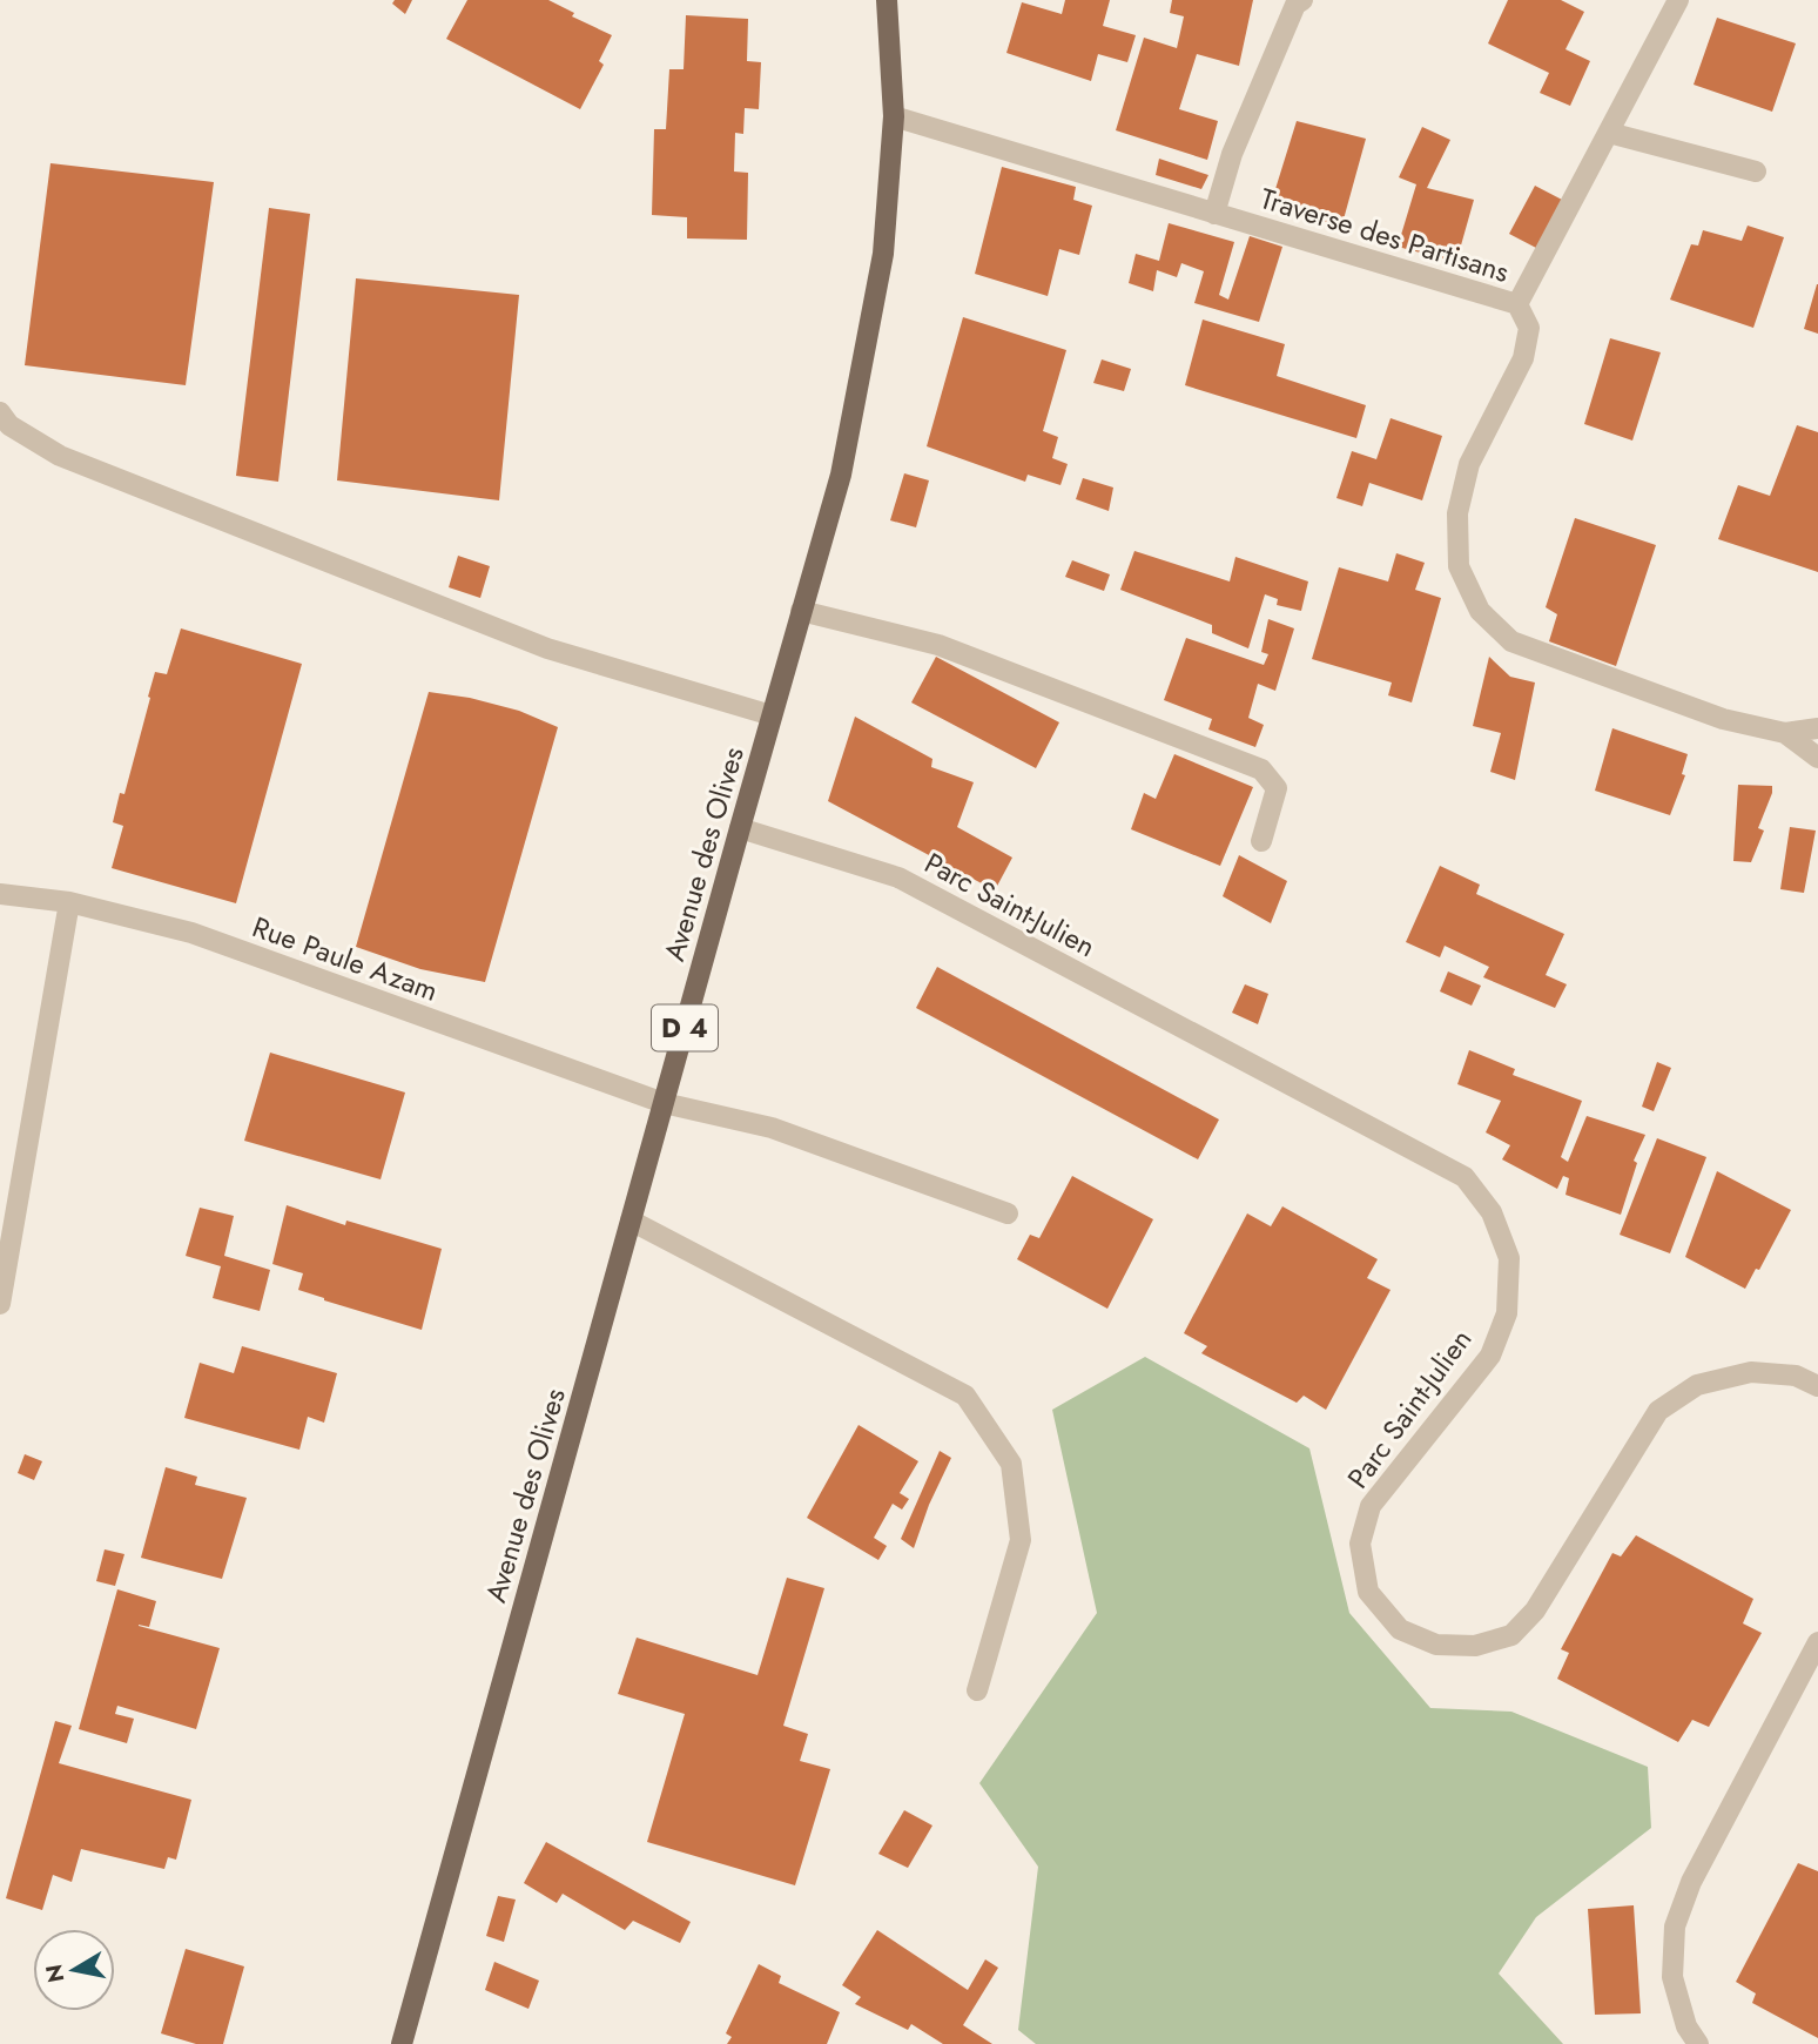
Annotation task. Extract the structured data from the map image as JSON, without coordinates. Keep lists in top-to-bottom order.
{
  "streets": {
    "main road": ["Avenue des Olives", "D 4"],
    "street": ["Traverse des Partisans", "Parc Saint-Julien", "Rue Paule Azam"]
  },
  "crossings": [
    ["Traverse des Partisans", "Avenue des Olives"],
    ["Avenue des Olives", "Parc Saint-Julien"],
    ["Avenue des Olives", "Rue Paule Azam"]
  ],
  "north": "left"
}
